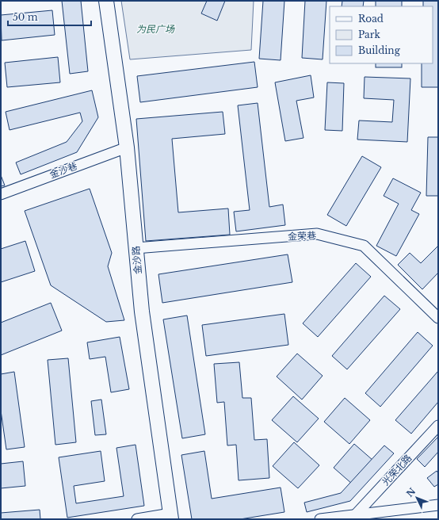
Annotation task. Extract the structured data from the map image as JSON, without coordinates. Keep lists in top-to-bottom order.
{
  "streets": {
    "street": [
      "金沙巷",
      "金荣巷",
      "金沙路",
      "光荣北路"
    ]
  },
  "crossings": [
    ["金沙巷", "金沙路"],
    ["金荣巷", "金沙路"]
  ],
  "parks": ["为民广场"],
  "legend": ["Road", "Park", "Building"],
  "scale_bar": "50 m",
  "north": "top left"
}
